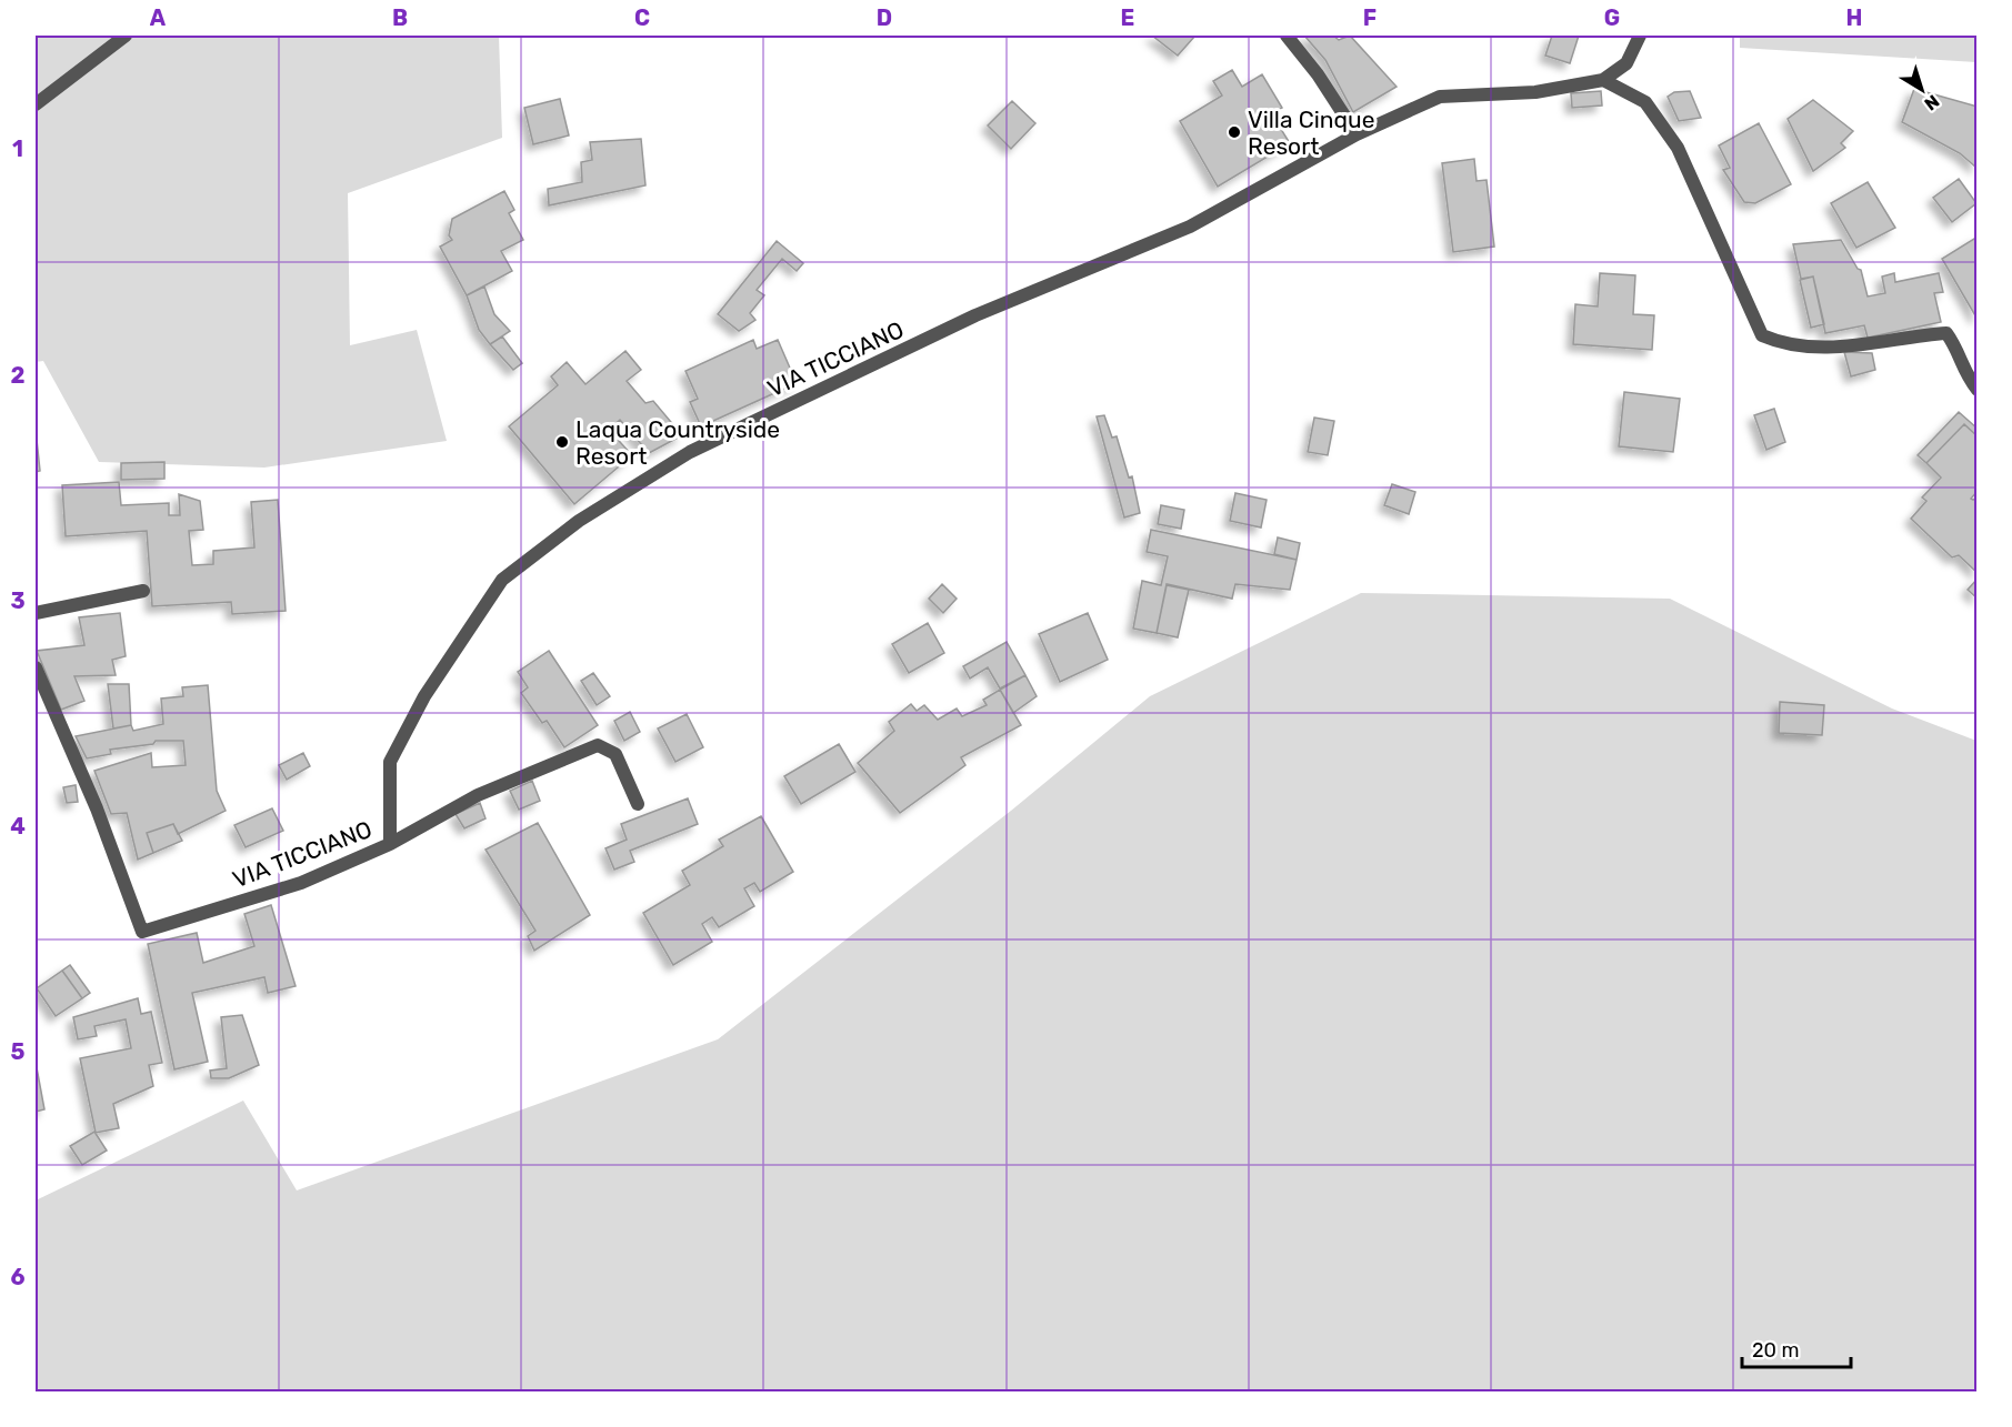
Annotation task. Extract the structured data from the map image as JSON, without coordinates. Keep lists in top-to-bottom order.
{
  "streets": {
    "street": ["VIA TICCIANO"]
  },
  "places": ["Villa Cinque Resort", "Laqua Countryside Resort"],
  "scale_bar": "20 m",
  "north": "bottom right",
  "grid": {
    "columns": [
      "A",
      "B",
      "C",
      "D",
      "E",
      "F",
      "G",
      "H"
    ],
    "rows": [
      "1",
      "2",
      "3",
      "4",
      "5",
      "6"
    ]
  }
}
